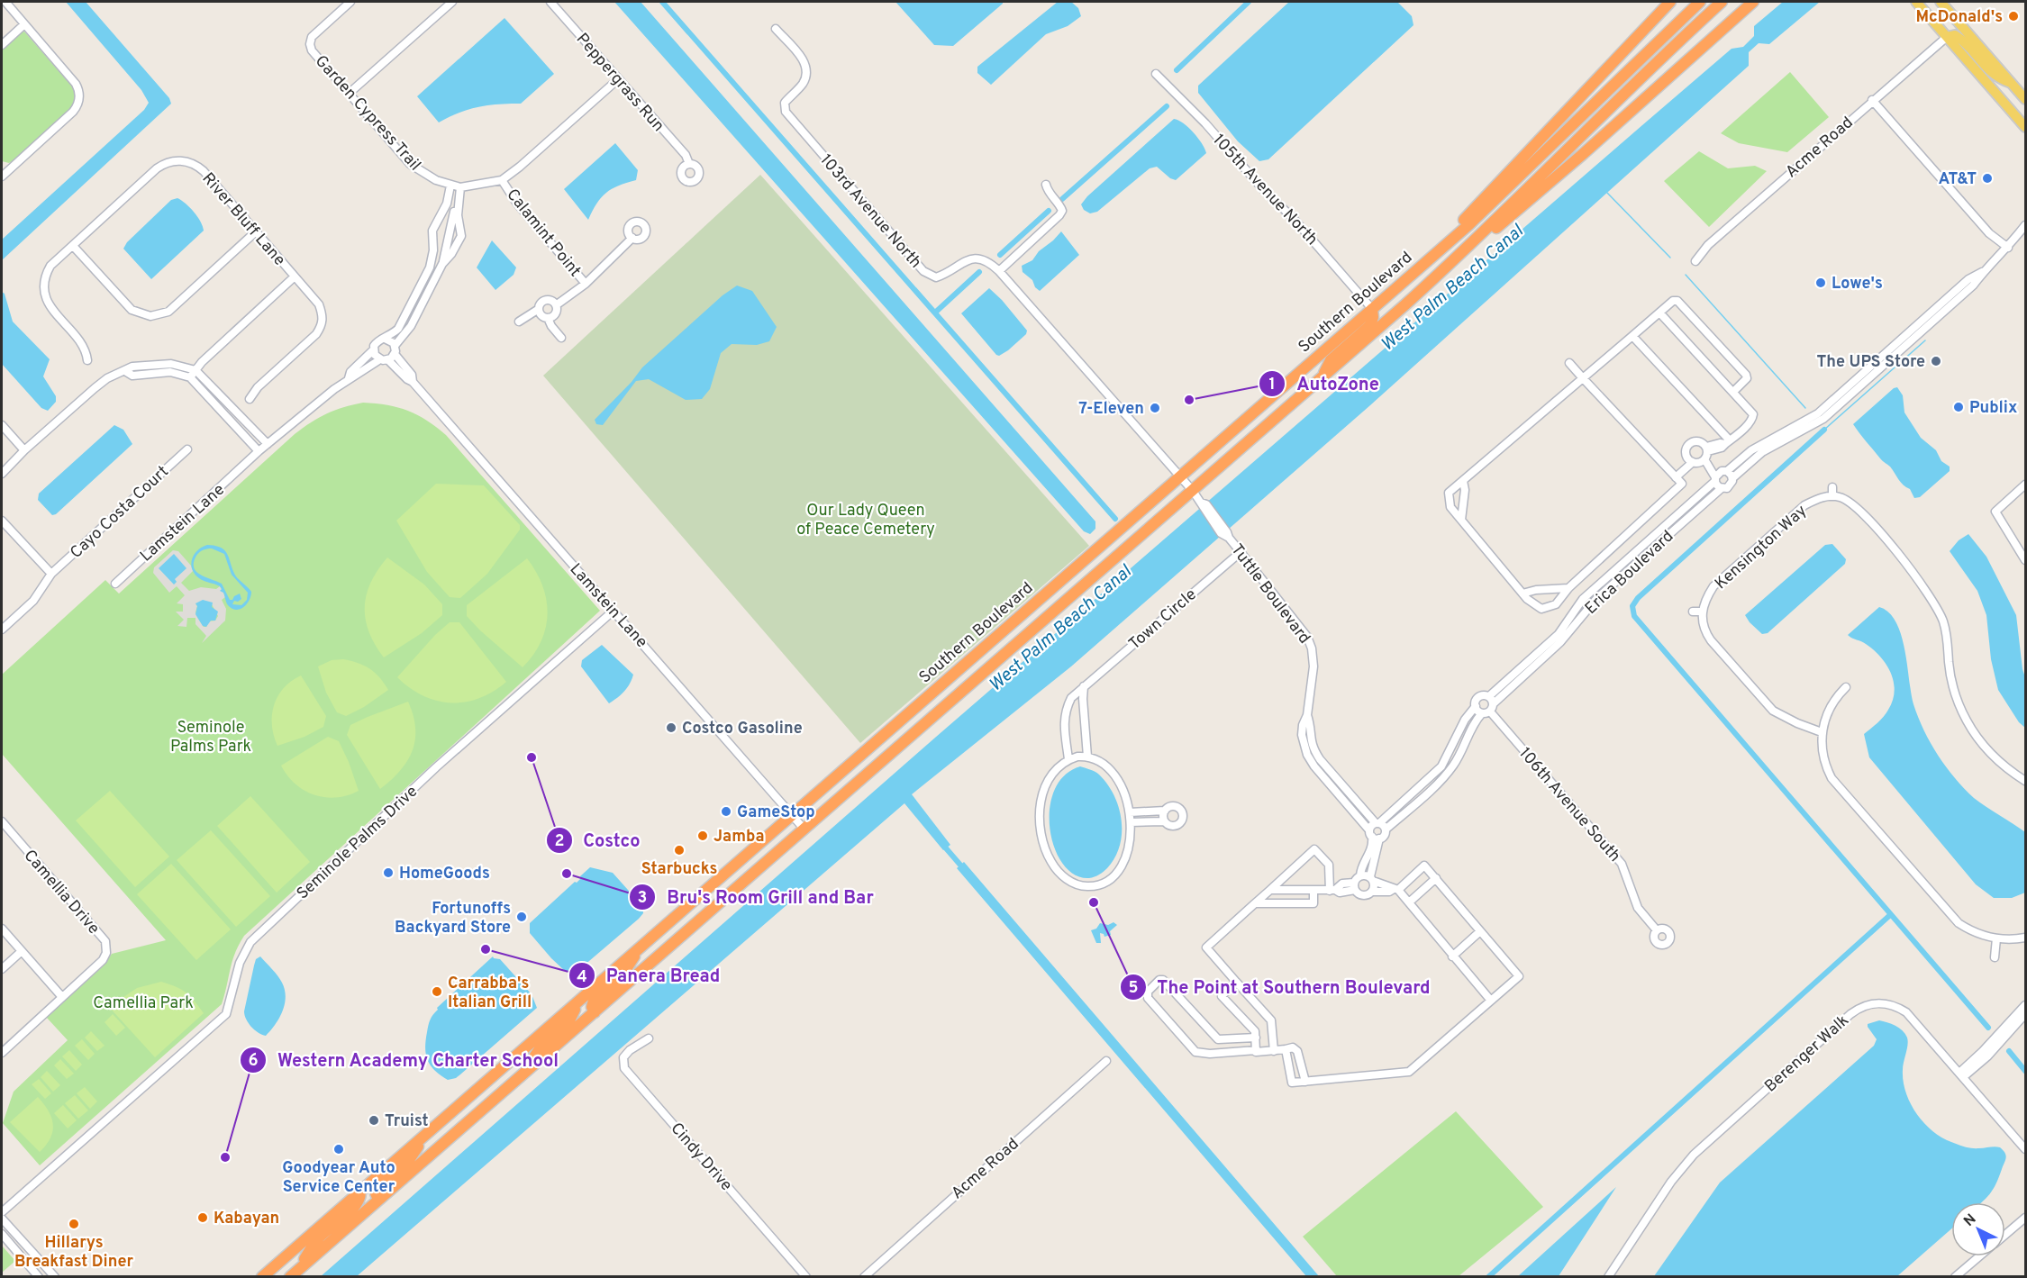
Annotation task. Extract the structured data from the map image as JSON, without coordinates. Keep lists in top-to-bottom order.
{
  "streets": {
    "highway": ["Southern Boulevard"],
    "street": [
      "Peppergrass Run",
      "Garden Cypress Trail",
      "Acme Road",
      "105th Avenue North",
      "103rd Avenue North",
      "River Bluff Lane",
      "Calamint Point",
      "Cayo Costa Court",
      "Lamstein Lane",
      "Kensington Way",
      "Erica Boulevard",
      "Tuttle Boulevard",
      "Town Circle",
      "106th Avenue South",
      "Seminole Palms Drive",
      "Camellia Drive",
      "Berenger Walk",
      "Cindy Drive"
    ]
  },
  "crossings": [
    ["Peppergrass Run", "Garden Cypress Trail"],
    ["Garden Cypress Trail", "Calamint Point"],
    ["Garden Cypress Trail", "Lamstein Lane"],
    ["105th Avenue North", "Southern Boulevard"],
    ["103rd Avenue North", "Southern Boulevard"],
    ["103rd Avenue North", "Tuttle Boulevard"],
    ["Southern Boulevard", "Lamstein Lane"],
    ["Lamstein Lane", "Seminole Palms Drive"],
    ["Erica Boulevard", "Tuttle Boulevard"],
    ["Erica Boulevard", "106th Avenue South"],
    ["Tuttle Boulevard", "Town Circle"]
  ],
  "water": ["West Palm Beach Canal"],
  "parks": ["Our Lady Queen of Peace Cemetery", "Seminole Palms Park", "Camellia Park"],
  "places": [
    "McDonald's",
    "AT&T",
    "Lowe's",
    "The UPS Store",
    "AutoZone",
    "Publix",
    "7-Eleven",
    "Costco Gasoline",
    "Costco",
    "GameStop",
    "Jamba",
    "Starbucks",
    "HomeGoods",
    "Bru's Room Grill and Bar",
    "The Point at Southern Boulevard",
    "Fortunoffs Backyard Store",
    "Panera Bread",
    "Carrabba's Italian Grill",
    "Truist",
    "Goodyear Auto Service Center",
    "Western Academy Charter School",
    "Kabayan",
    "Hillarys Breakfast Diner"
  ],
  "north": "top left"
}
